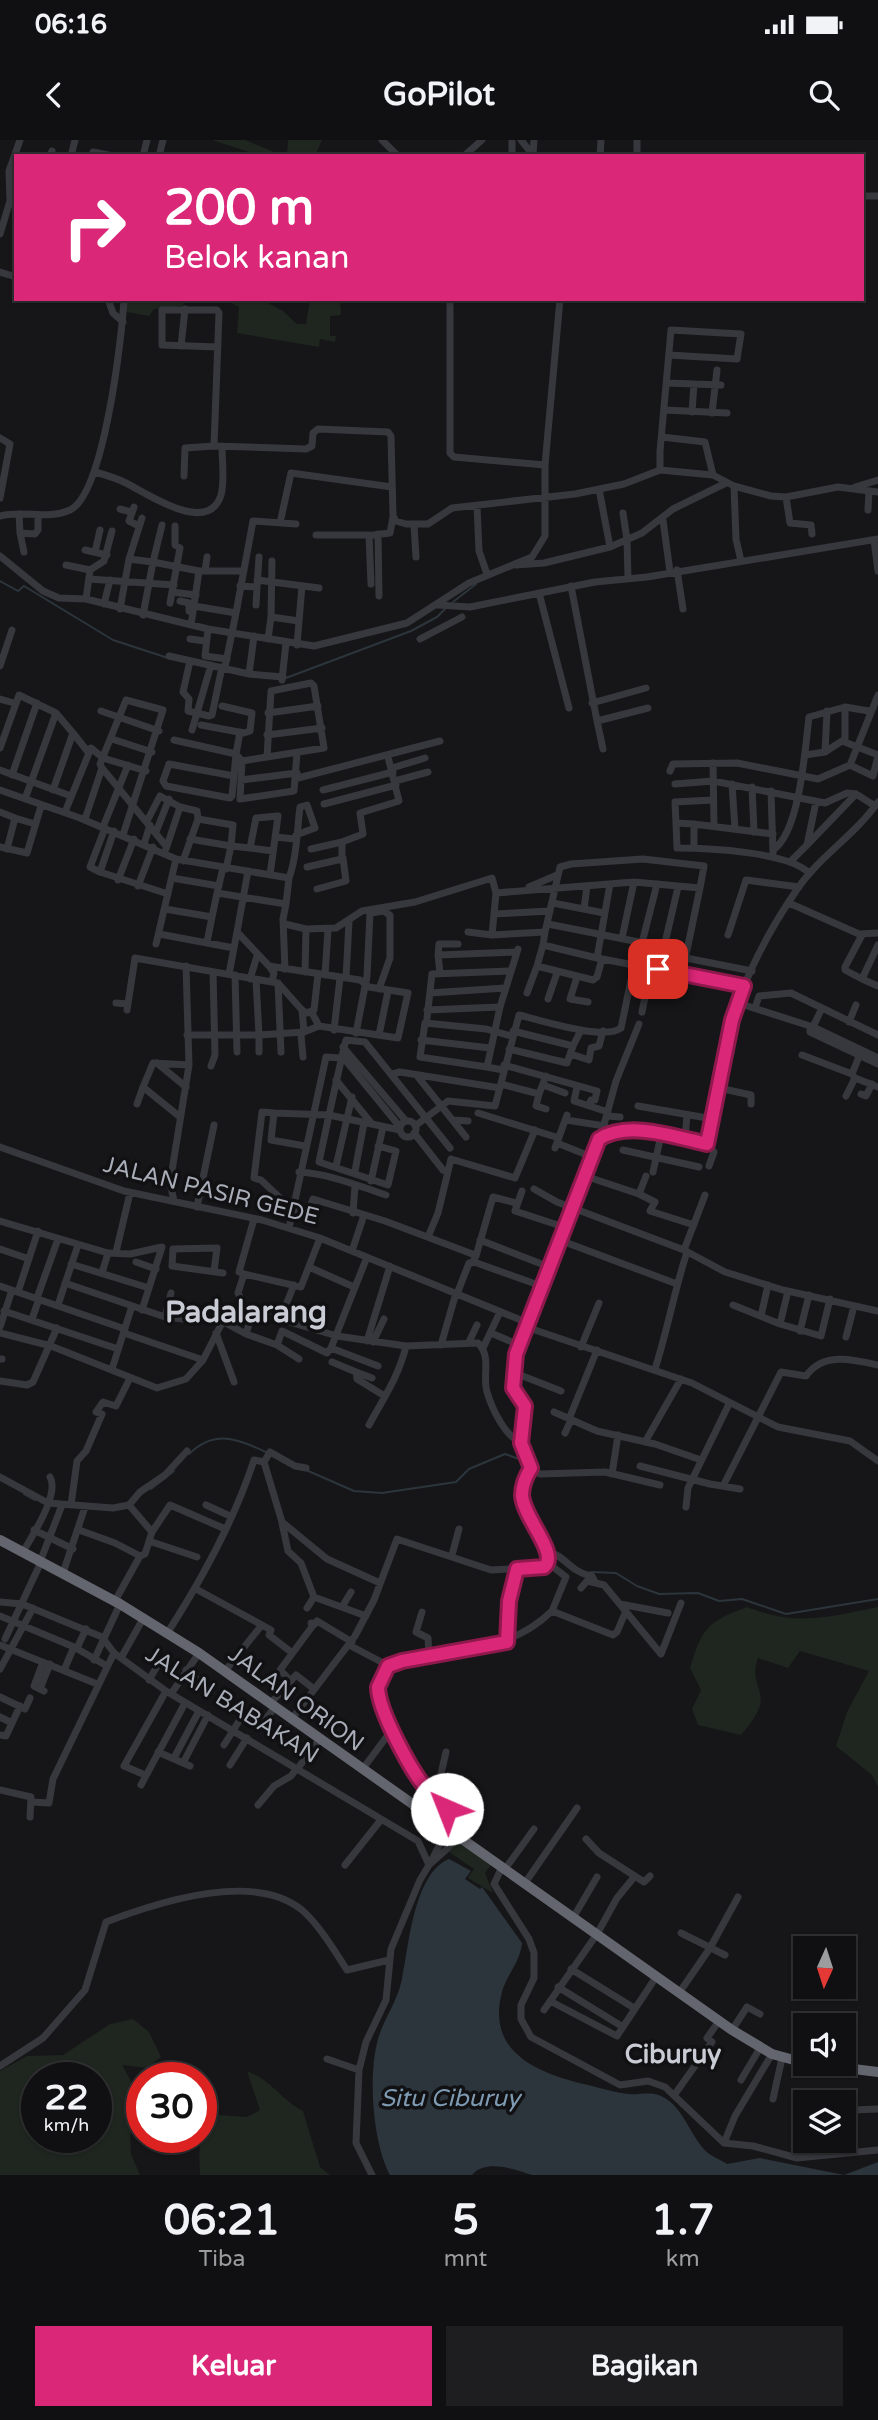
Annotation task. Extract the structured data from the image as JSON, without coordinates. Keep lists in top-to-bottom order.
{
  "streets": {
    "highway": ["JALAN ORION"],
    "street": ["JALAN PASIR GEDE", "JALAN BABAKAN"]
  },
  "districts": ["Padalarang", "Ciburuy"],
  "water": ["Situ Ciburuy"],
  "north": "bottom",
  "page": {
    "status": "06:16",
    "header": "GoPilot",
    "turn": ["200 m", "Belok kanan"],
    "speed": "22 km/h",
    "limit": "30",
    "eta": [
      "06:21",
      "Tiba",
      "5",
      "mnt",
      "1.7",
      "km"
    ],
    "buttons": ["Keluar", "Bagikan"]
  }
}
